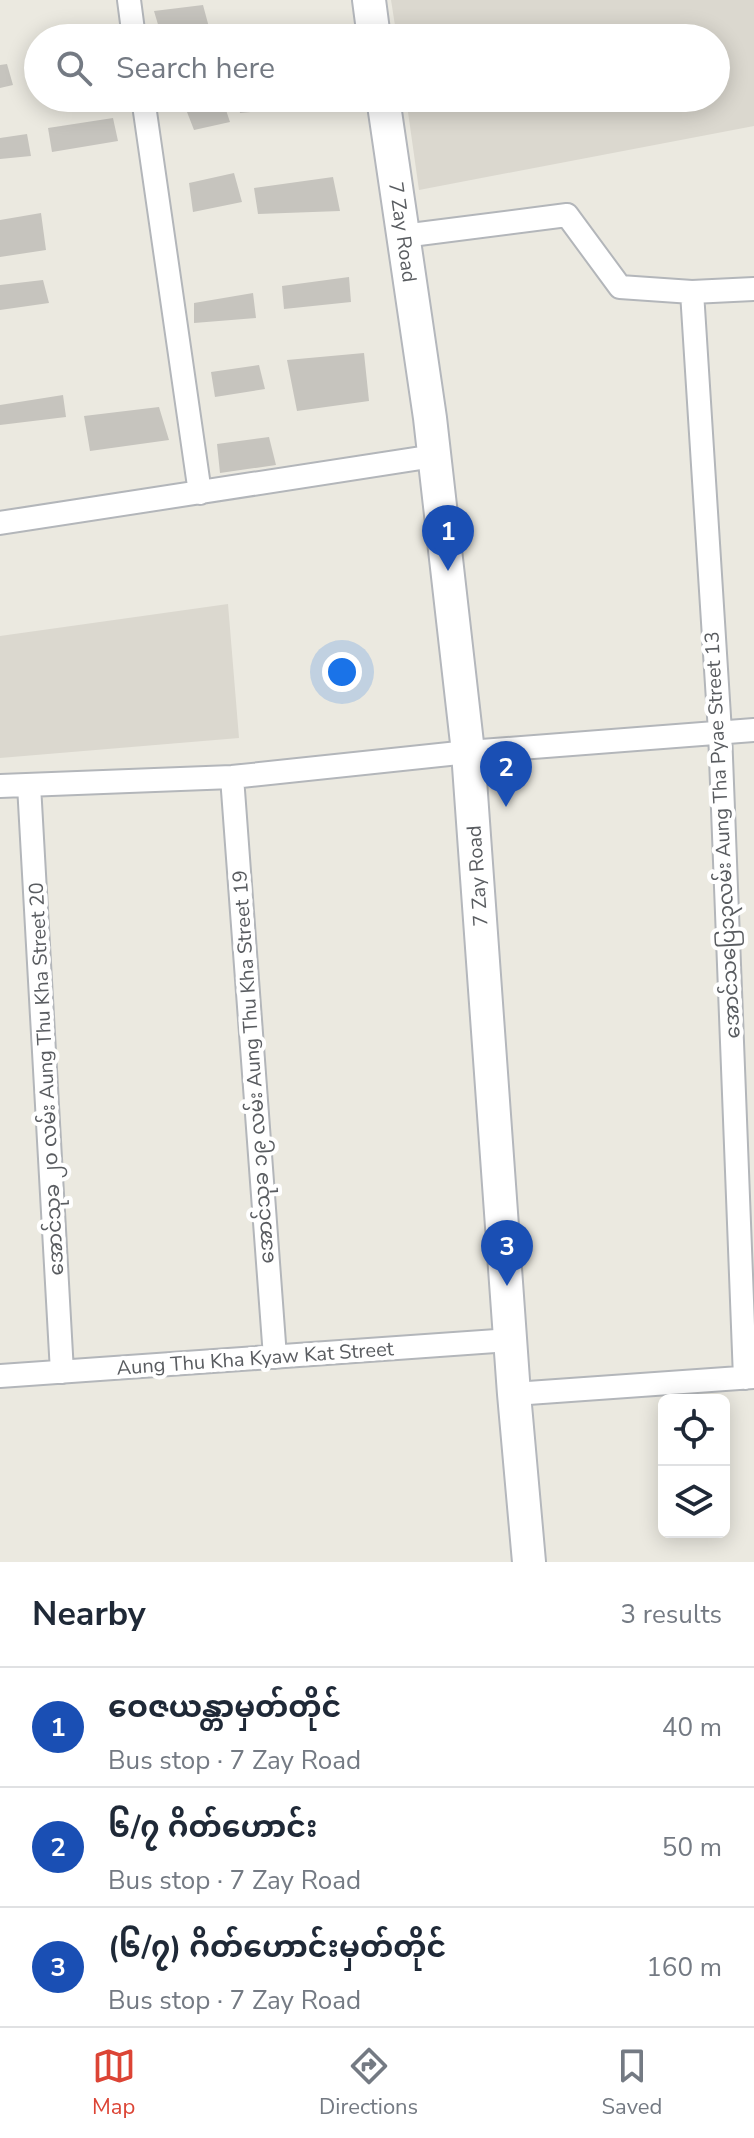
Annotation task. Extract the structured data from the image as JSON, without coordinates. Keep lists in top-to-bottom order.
{
  "streets": {
    "street": [
      "7 Zay Road",
      "အောင်သပြေ၁၃လမ်း Aung Tha Pyae Street 13",
      "အောင်သုခ ၁၉ လမ်း Aung Thu Kha Street 19",
      "အောင်သုခ ၂၀ လမ်း Aung Thu Kha Street 20",
      "Aung Thu Kha Kyaw Kat Street"
    ]
  },
  "crossings": [
    ["7 Zay Road", "Aung Thu Kha Kyaw Kat Street"],
    ["အောင်သုခ ၁၉ လမ်း Aung Thu Kha Street 19", "Aung Thu Kha Kyaw Kat Street"],
    ["အောင်သုခ ၂၀ လမ်း Aung Thu Kha Street 20", "Aung Thu Kha Kyaw Kat Street"]
  ],
  "page": {
    "search": "Search here",
    "pins": ["1", "2", "3"],
    "heading": ["Nearby", "3 results"],
    "list": [
      {
        "mark": "1",
        "name": "ဝေဇယန္တာမှတ်တိုင်",
        "note": "Bus stop · 7 Zay Road",
        "value": "40 m"
      },
      {
        "mark": "2",
        "name": "၆/၇ ဂိတ်ဟောင်း",
        "note": "Bus stop · 7 Zay Road",
        "value": "50 m"
      },
      {
        "mark": "3",
        "name": "(၆/၇) ဂိတ်ဟောင်းမှတ်တိုင်",
        "note": "Bus stop · 7 Zay Road",
        "value": "160 m"
      }
    ],
    "nav": ["Map", "Directions", "Saved"]
  }
}
